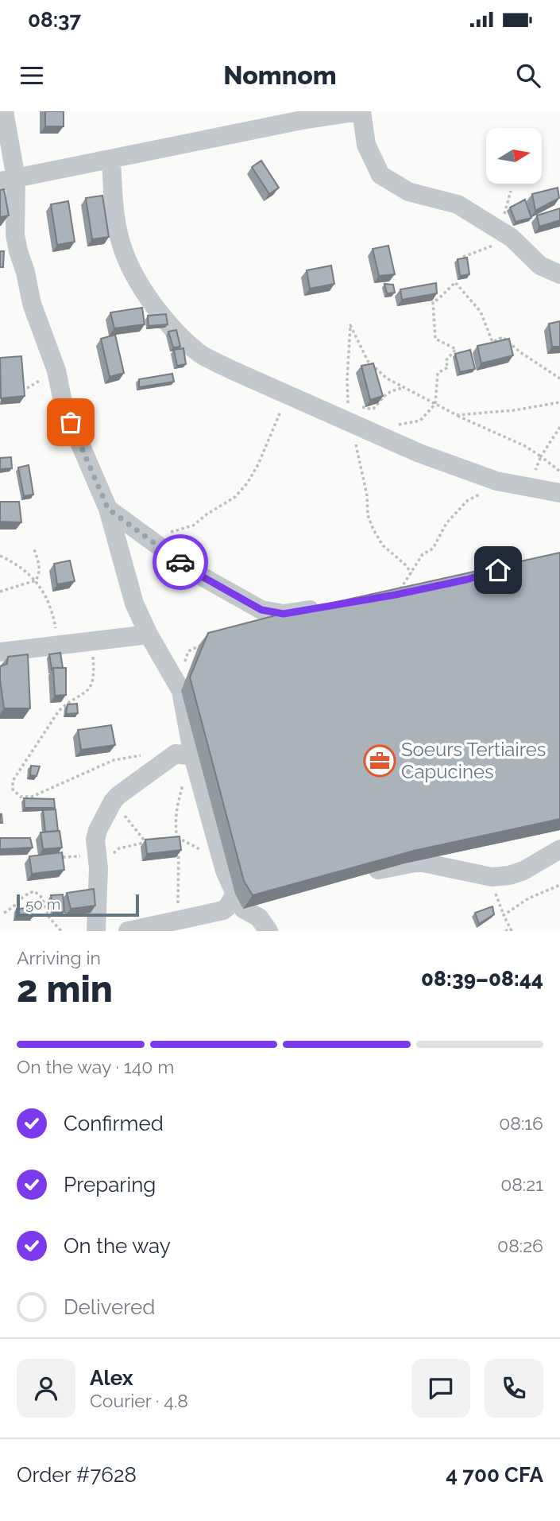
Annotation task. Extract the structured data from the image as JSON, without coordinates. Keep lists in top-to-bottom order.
{
  "places": {
    "office": ["Soeurs Tertiaires Capucines"]
  },
  "scale_bar": "50 m",
  "north": "right",
  "page": {
    "status": "08:37",
    "header": "Nomnom",
    "scale": "50 m",
    "heading": ["2 min", "Arriving in", "08:39–08:44"],
    "panel": [
      "Alex",
      "Courier · 4.8",
      "Order #7628",
      "4 700 CFA"
    ],
    "bar": "On the way · 140 m",
    "list": [
      ["Confirmed", "08:16"],
      ["Preparing", "08:21"],
      ["On the way", "08:26"],
      "Delivered"
    ]
  }
}
